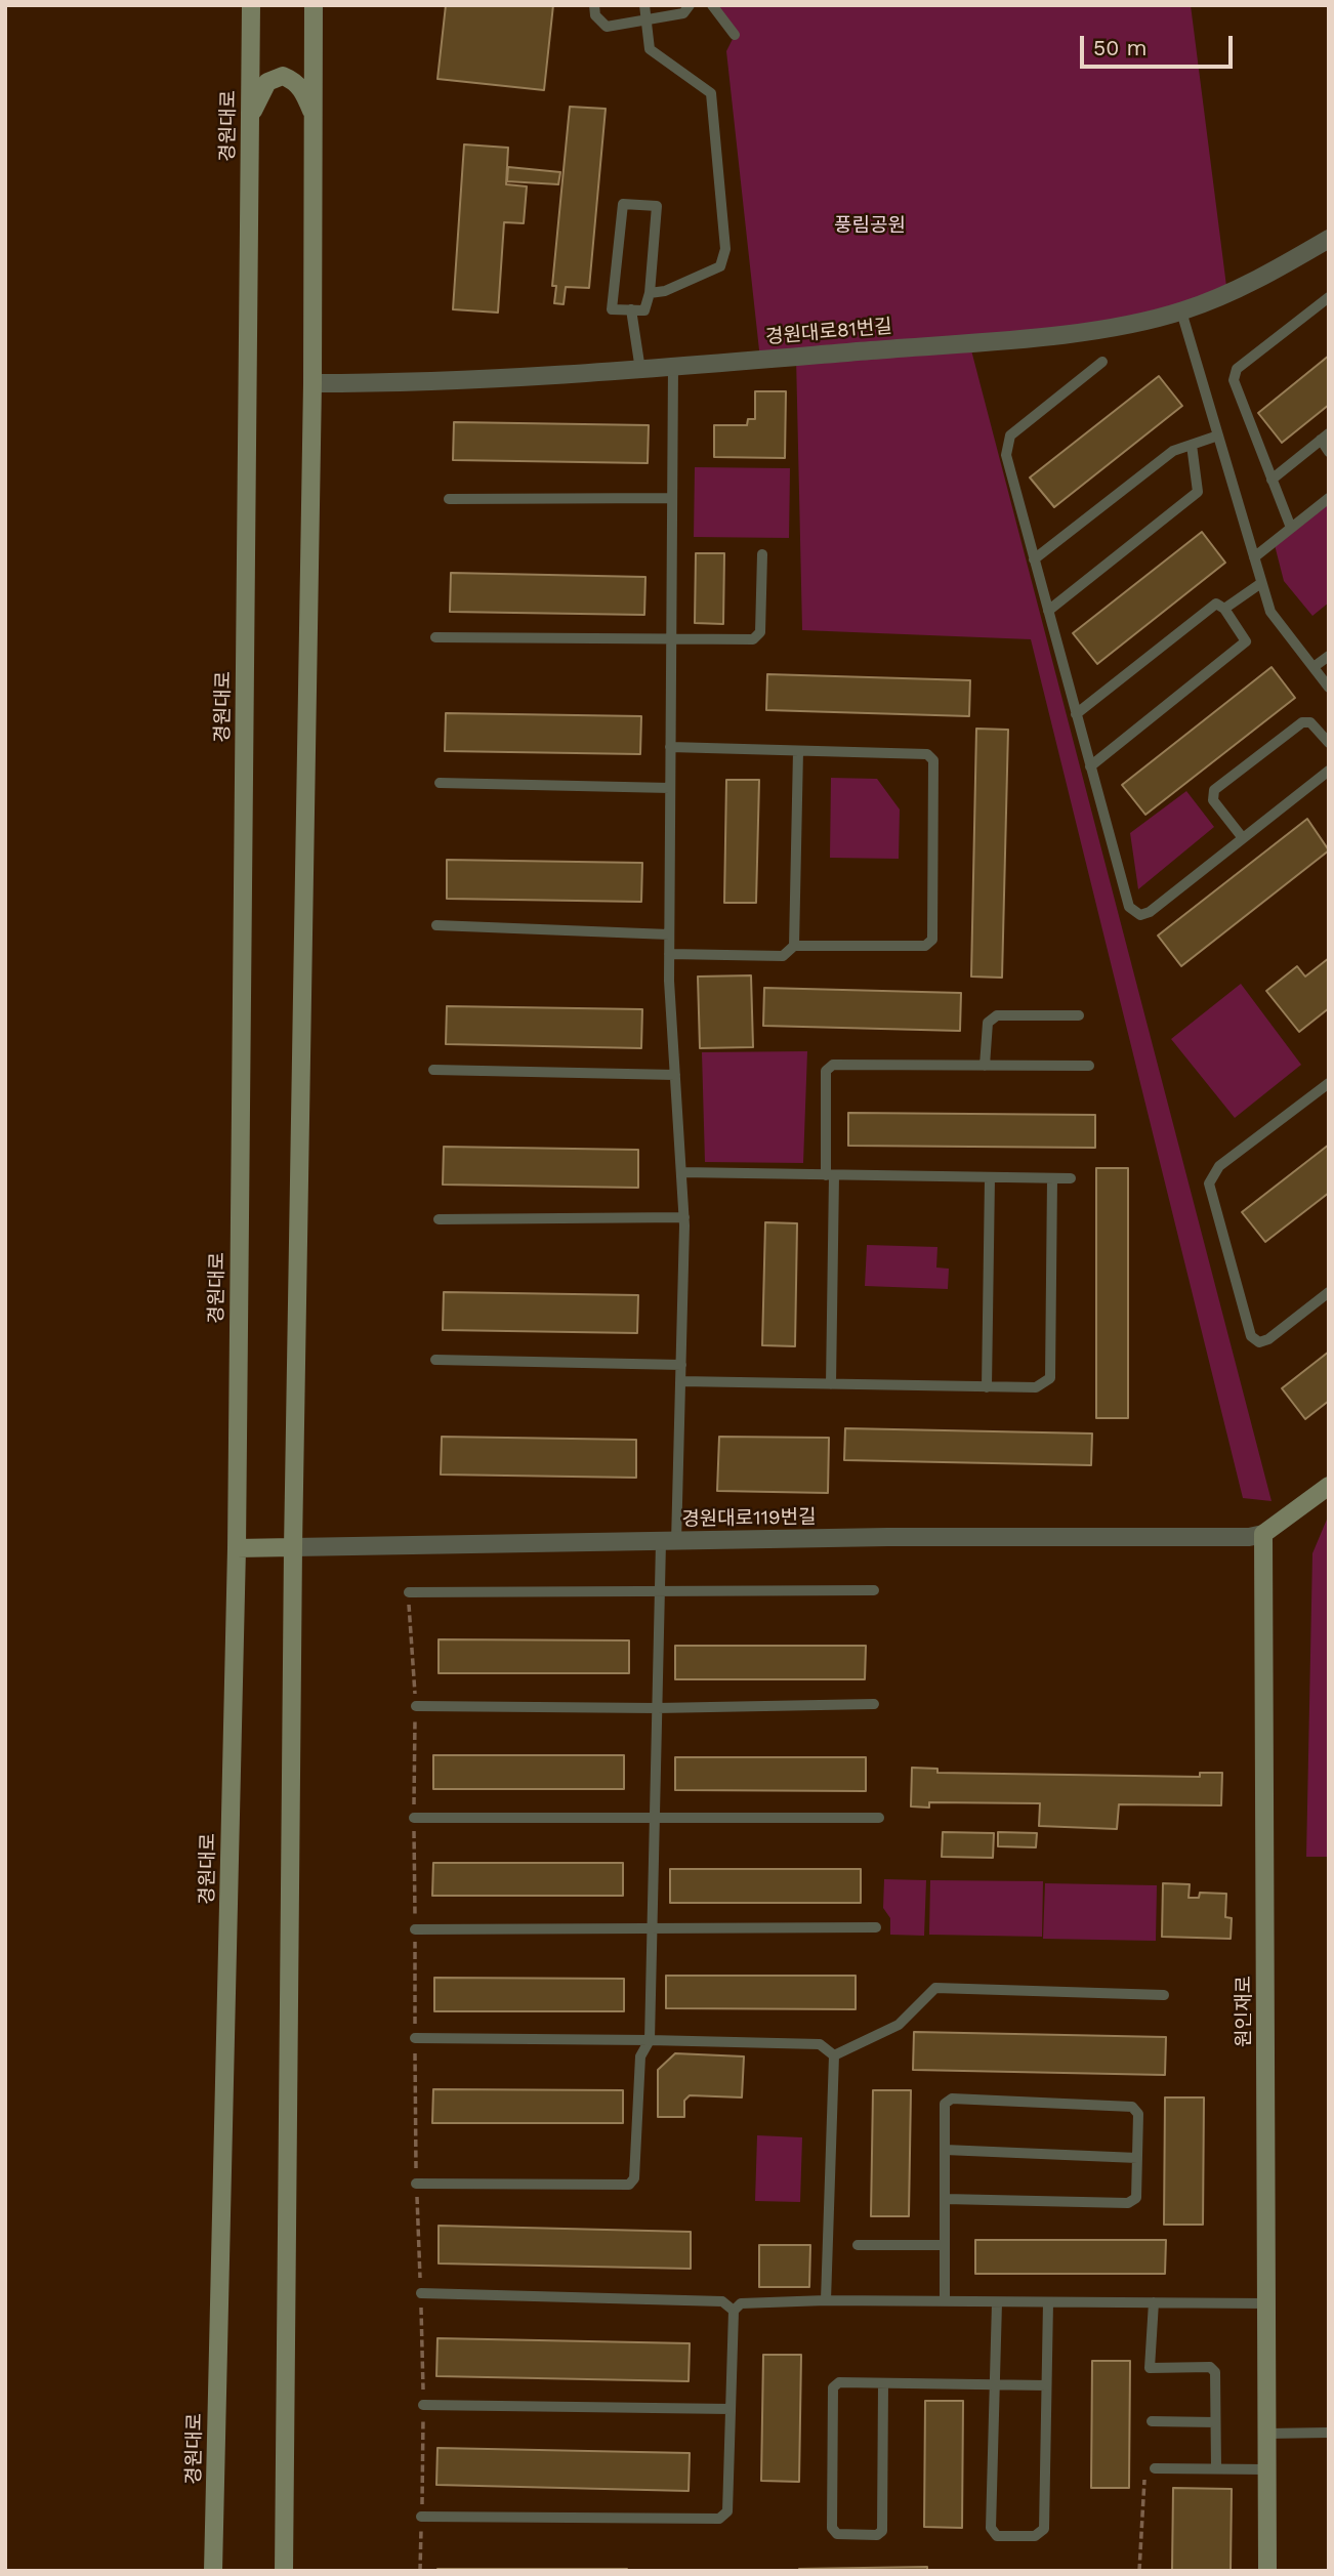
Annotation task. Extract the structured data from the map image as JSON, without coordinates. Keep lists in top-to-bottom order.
{
  "streets": {
    "main road": ["경원대로", "경원대로119번길", "원인재로"],
    "street": ["경원대로81번길"]
  },
  "crossings": [
    ["경원대로", "경원대로119번길"],
    ["경원대로119번길", "원인재로"]
  ],
  "parks": ["풍림공원"],
  "scale_bar": "50 m"
}
